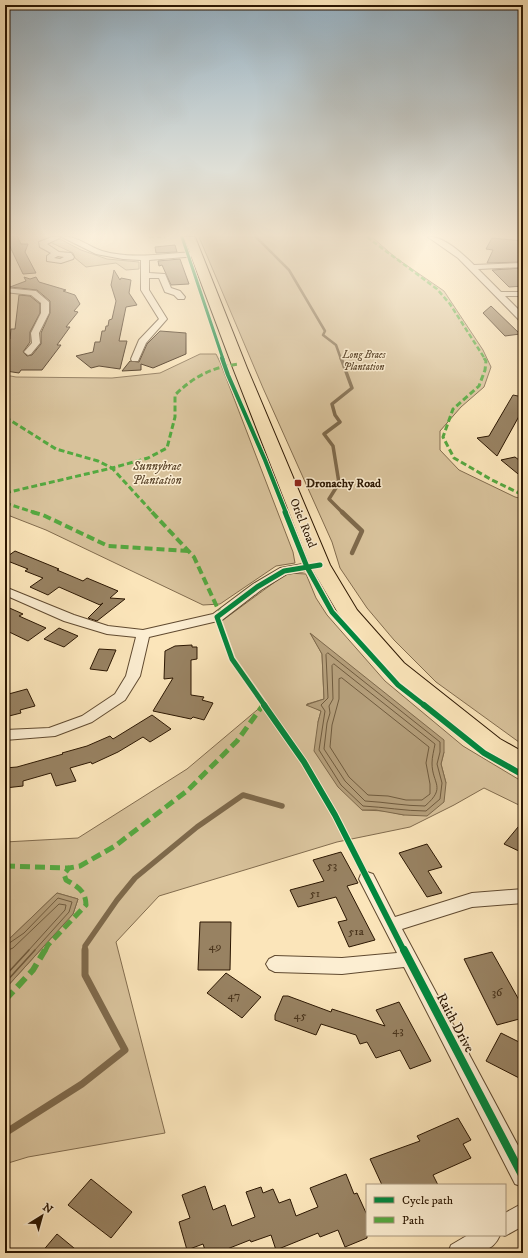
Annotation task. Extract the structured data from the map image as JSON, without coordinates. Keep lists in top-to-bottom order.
{
  "streets": {
    "main road": ["Oriel Road"],
    "street": ["Raith Drive"]
  },
  "parks": ["Long Braes Plantation", "Sunnybrae Plantation"],
  "places": {
    "transit": ["Dronachy Road"]
  },
  "house_numbers": [
    "53",
    "51",
    "51a",
    "49",
    "36",
    "47",
    "45",
    "43"
  ],
  "legend": ["Cycle path", "Path"],
  "north": "top right"
}
